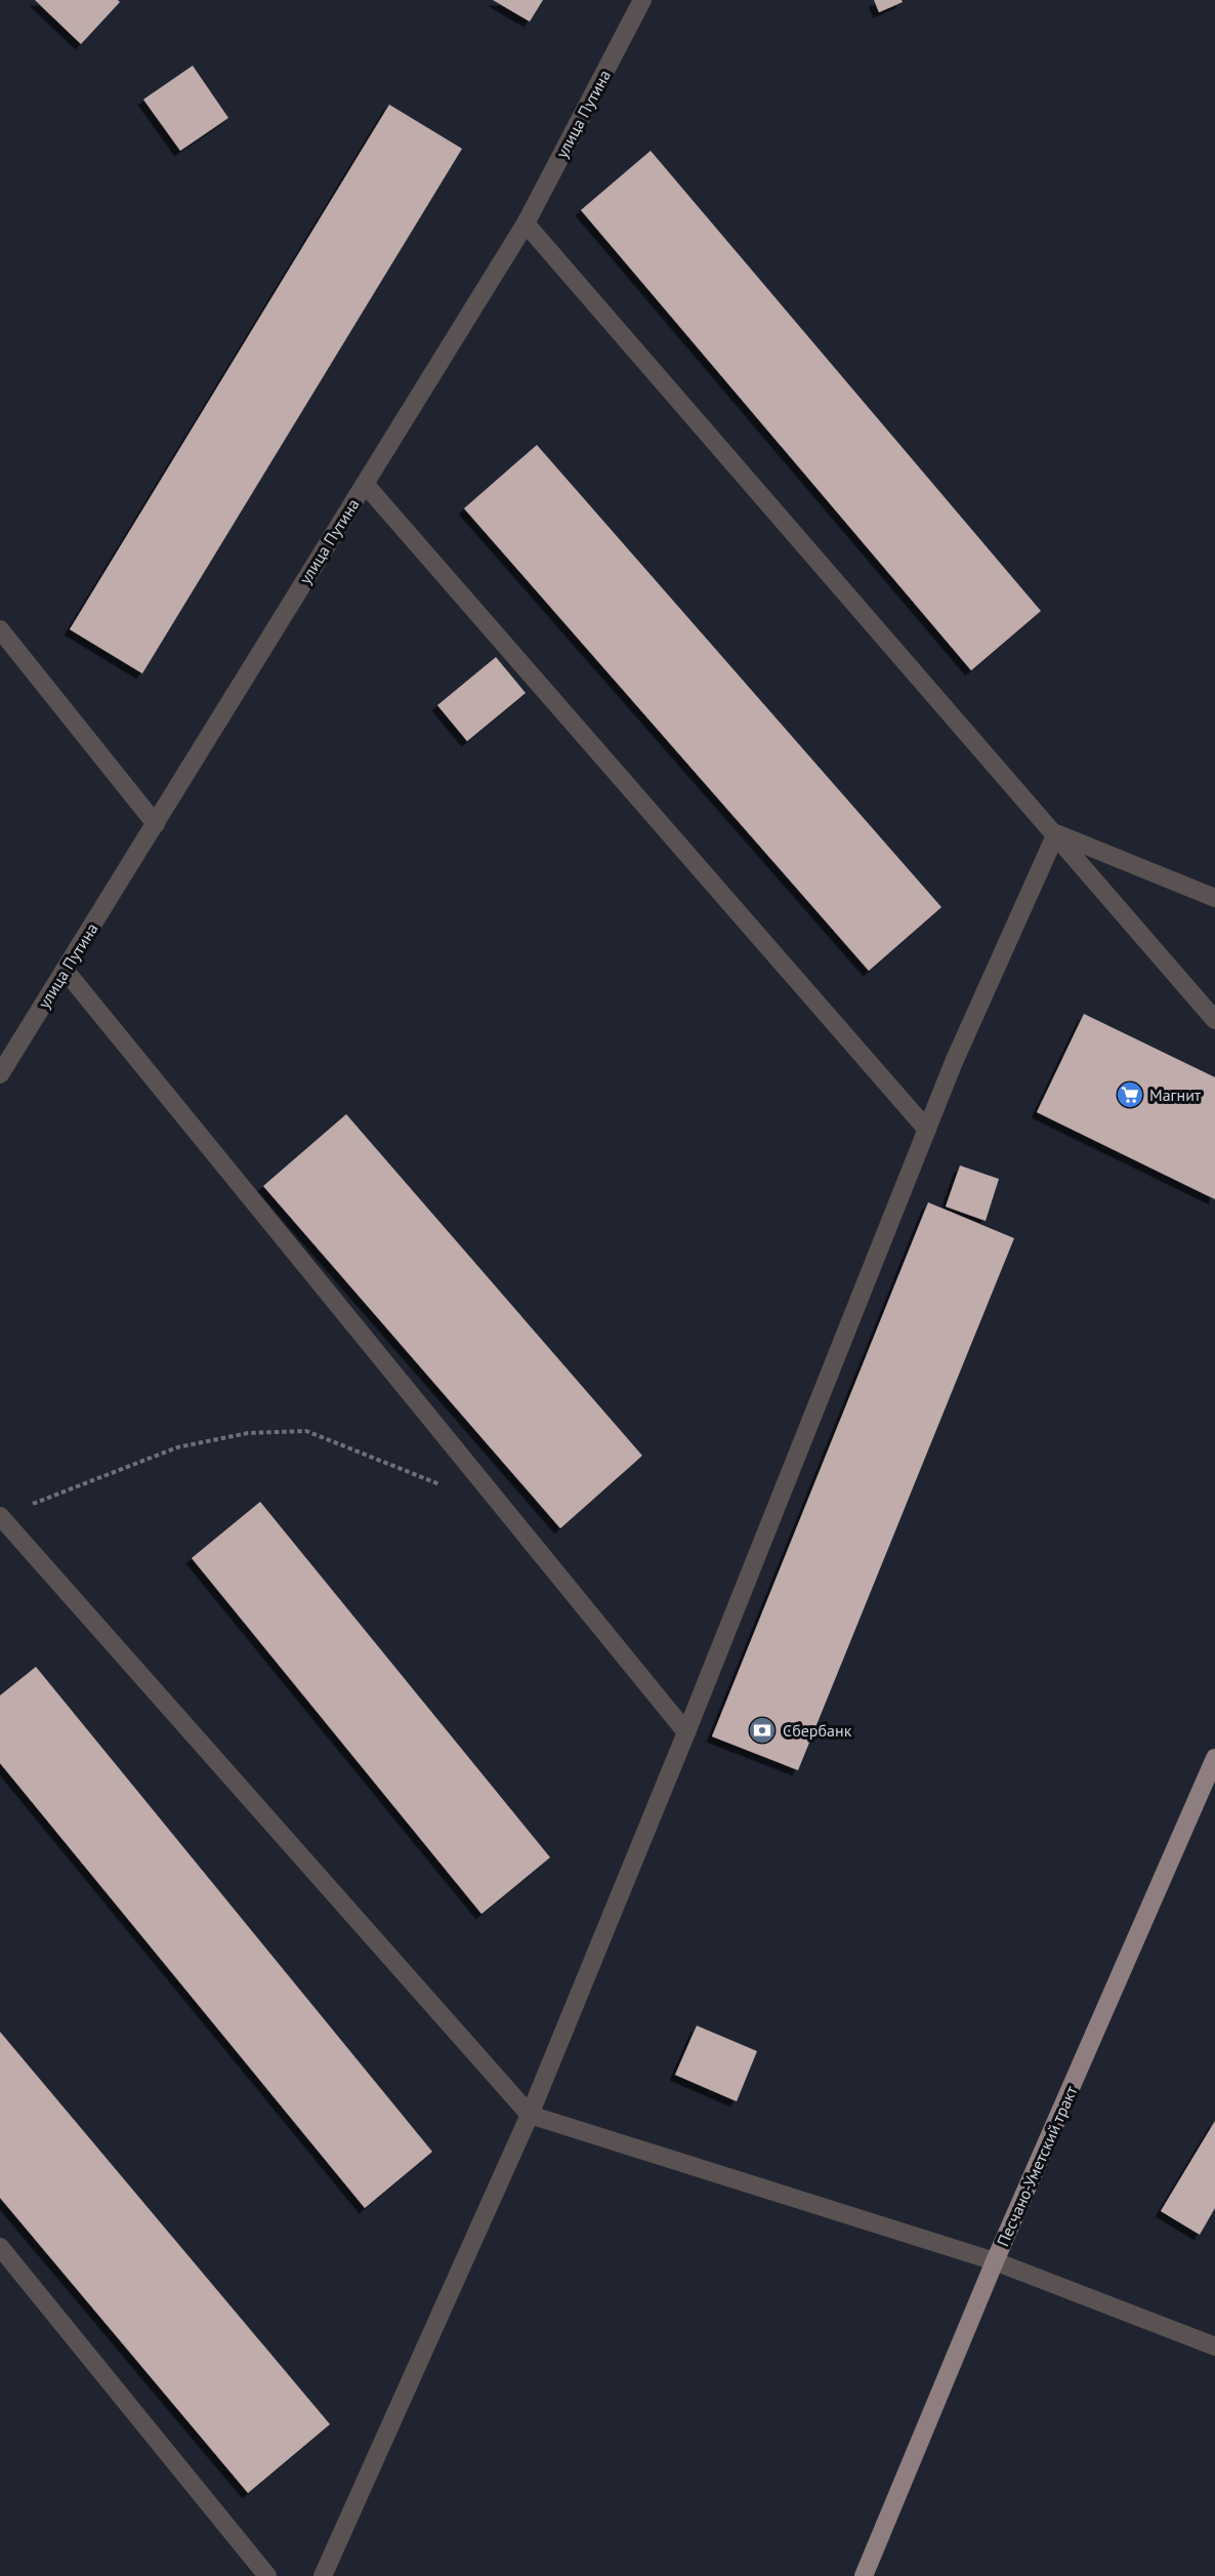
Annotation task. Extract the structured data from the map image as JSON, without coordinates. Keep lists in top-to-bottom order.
{
  "streets": {
    "main road": ["Песчано-Уметский тракт"],
    "street": ["улица Путина"]
  },
  "places": {
    "supermarket": ["Магнит"],
    "bank": ["Сбербанк"]
  }
}
